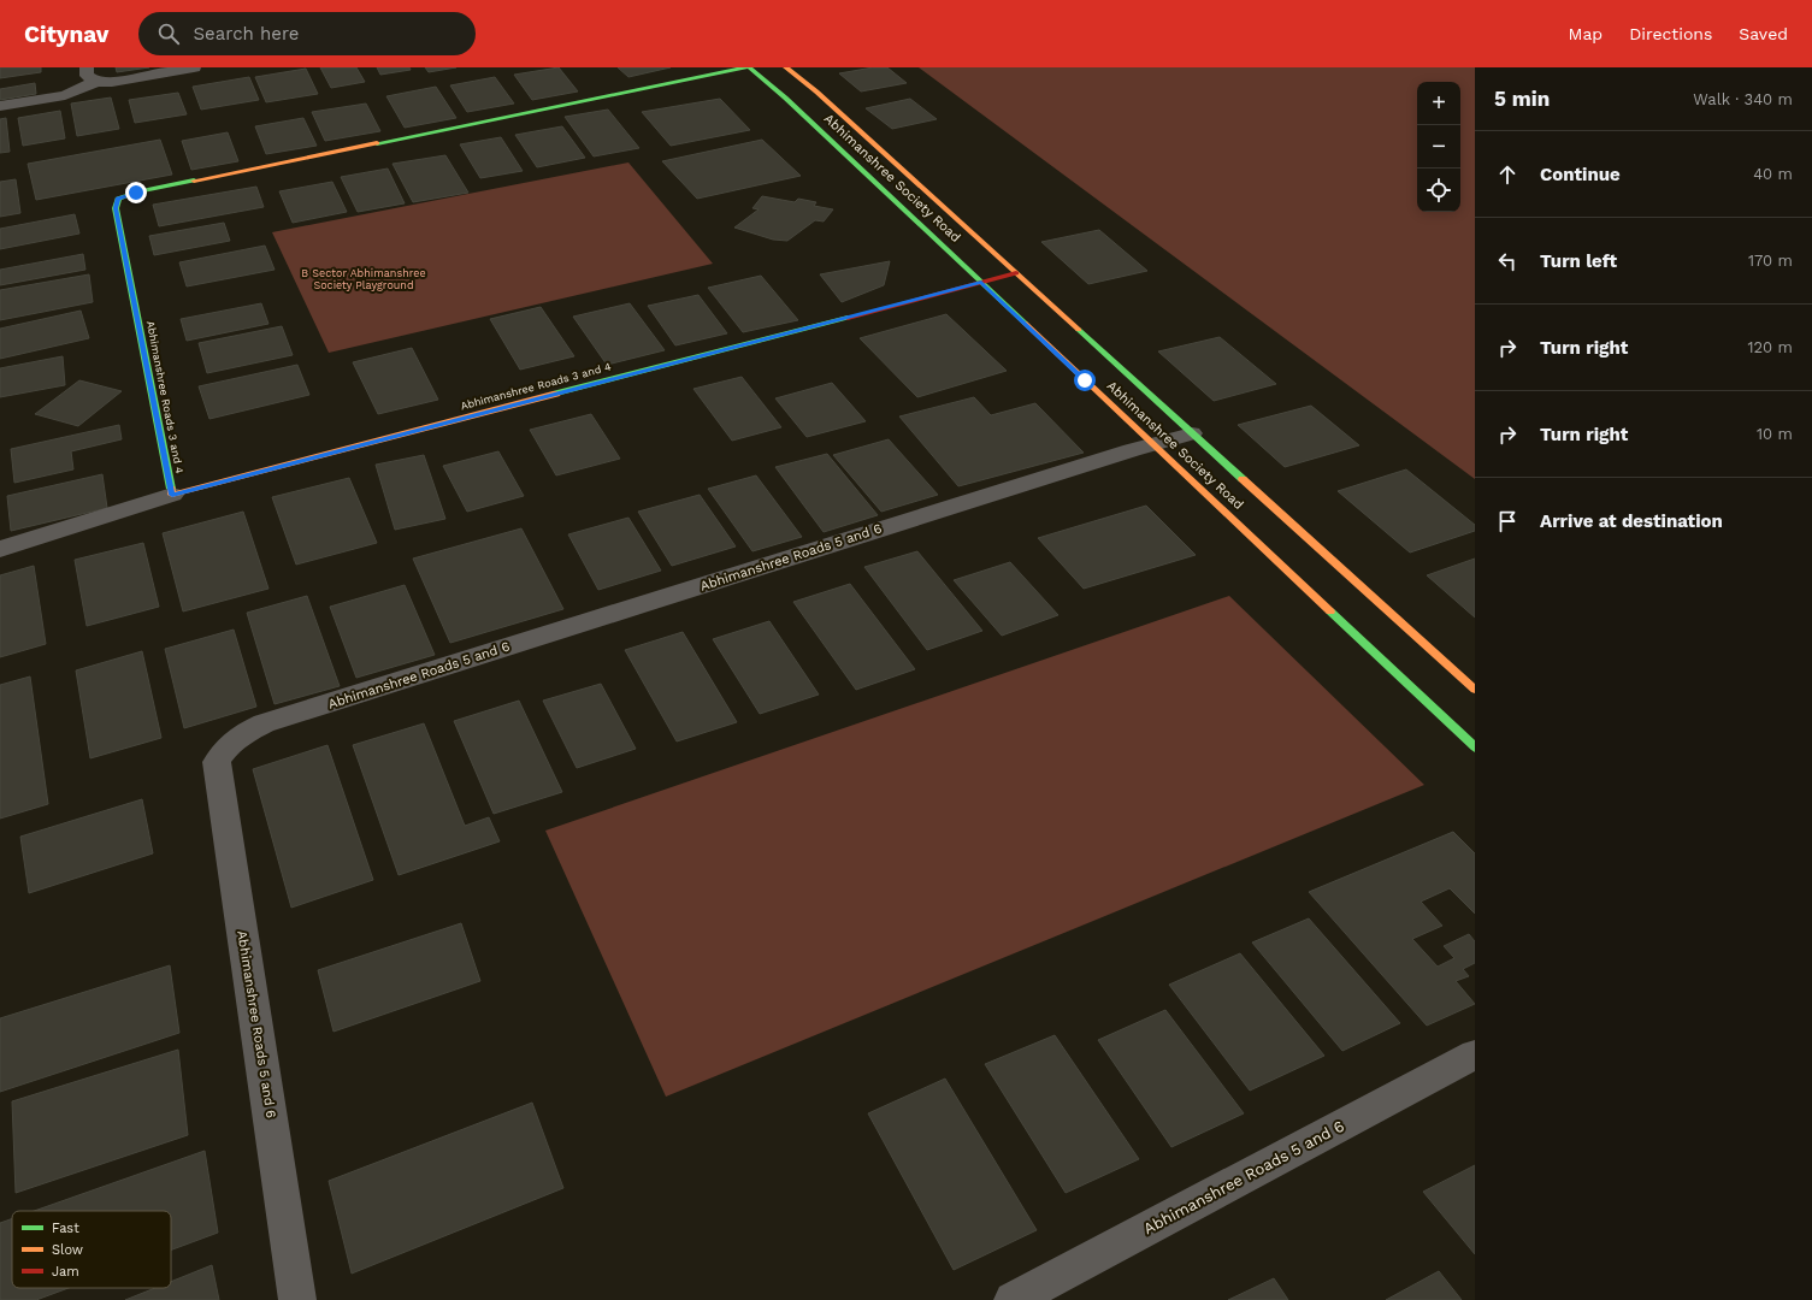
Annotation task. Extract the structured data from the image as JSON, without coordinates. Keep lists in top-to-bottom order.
{
  "streets": {
    "street": ["Abhimanshree Society Road", "Abhimanshree Roads 3 and 4", "Abhimanshree Roads 5 and 6"]
  },
  "crossings": [
    ["Abhimanshree Society Road", "Abhimanshree Roads 3 and 4"],
    ["Abhimanshree Society Road", "Abhimanshree Roads 5 and 6"]
  ],
  "parks": ["B Sector Abhimanshree Society Playground"],
  "legend": ["Fast", "Slow", "Jam"],
  "page": {
    "header": "Citynav",
    "search": "Search here",
    "nav": ["Map", "Directions", "Saved"],
    "heading": ["5 min", "Walk · 340 m"],
    "map_buttons": ["+", "−"],
    "list": [
      ["Continue", "40 m"],
      ["Turn left", "170 m"],
      ["Turn right", "120 m"],
      ["Turn right", "10 m"],
      "Arrive at destination"
    ]
  }
}
